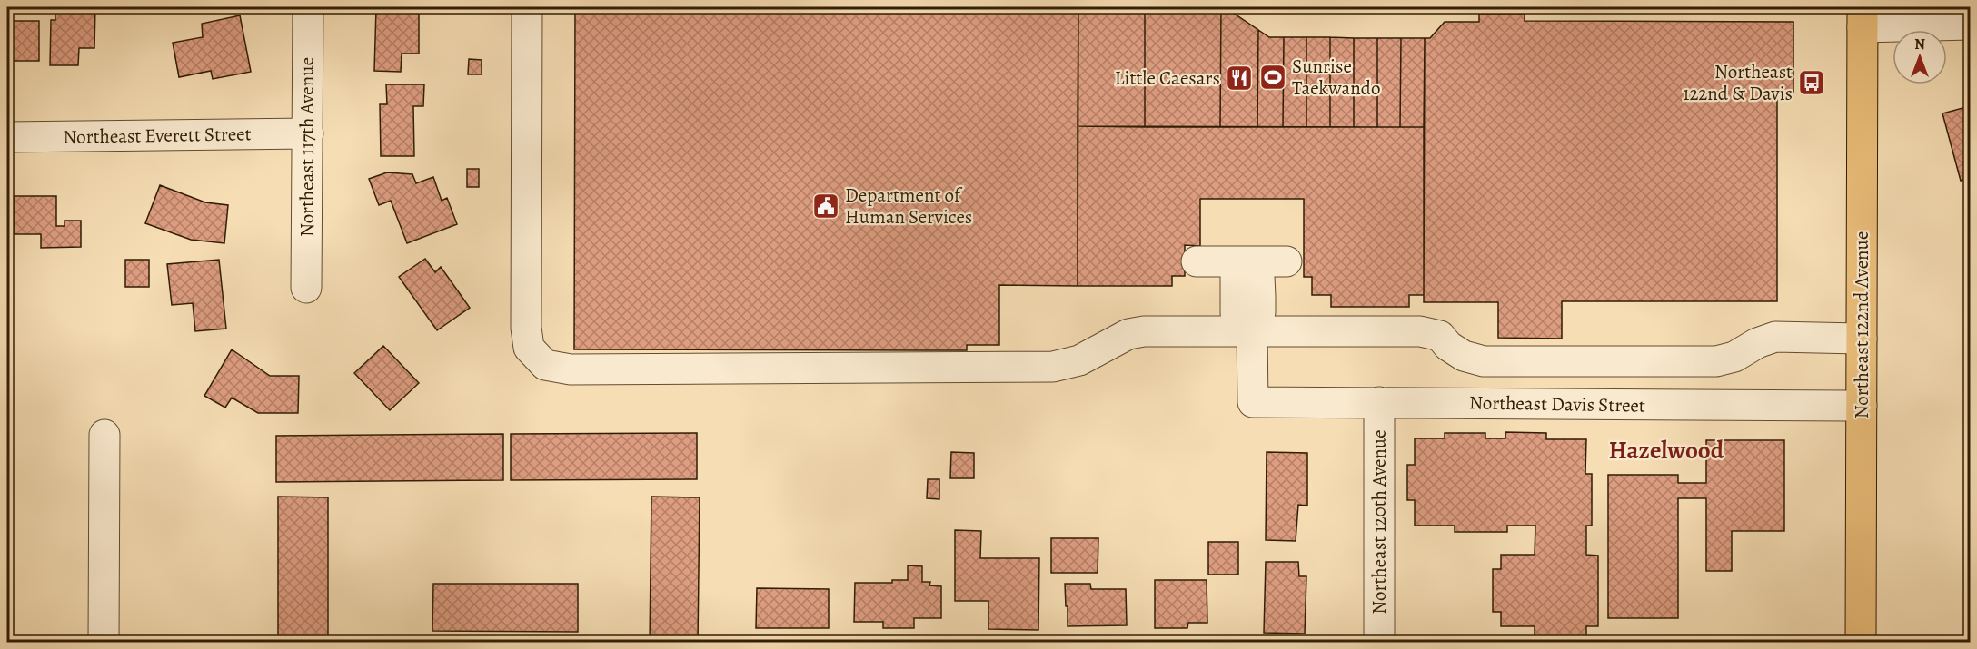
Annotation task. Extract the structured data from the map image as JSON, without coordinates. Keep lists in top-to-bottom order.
{
  "streets": {
    "main road": ["Northeast 122nd Avenue"],
    "street": [
      "Northeast Everett Street",
      "Northeast 117th Avenue",
      "Northeast Davis Street",
      "Northeast 120th Avenue"
    ]
  },
  "crossings": [
    ["Northeast Everett Street", "Northeast 117th Avenue"],
    ["Northeast 122nd Avenue", "Northeast Davis Street"],
    ["Northeast Davis Street", "Northeast 120th Avenue"]
  ],
  "districts": ["Hazelwood"],
  "places": {
    "sports": ["Sunrise Taekwando"],
    "restaurant": ["Little Caesars"],
    "bus stop": ["Northeast 122nd & Davis"],
    "public building": ["Department of Human Services"]
  },
  "north": "top"
}
